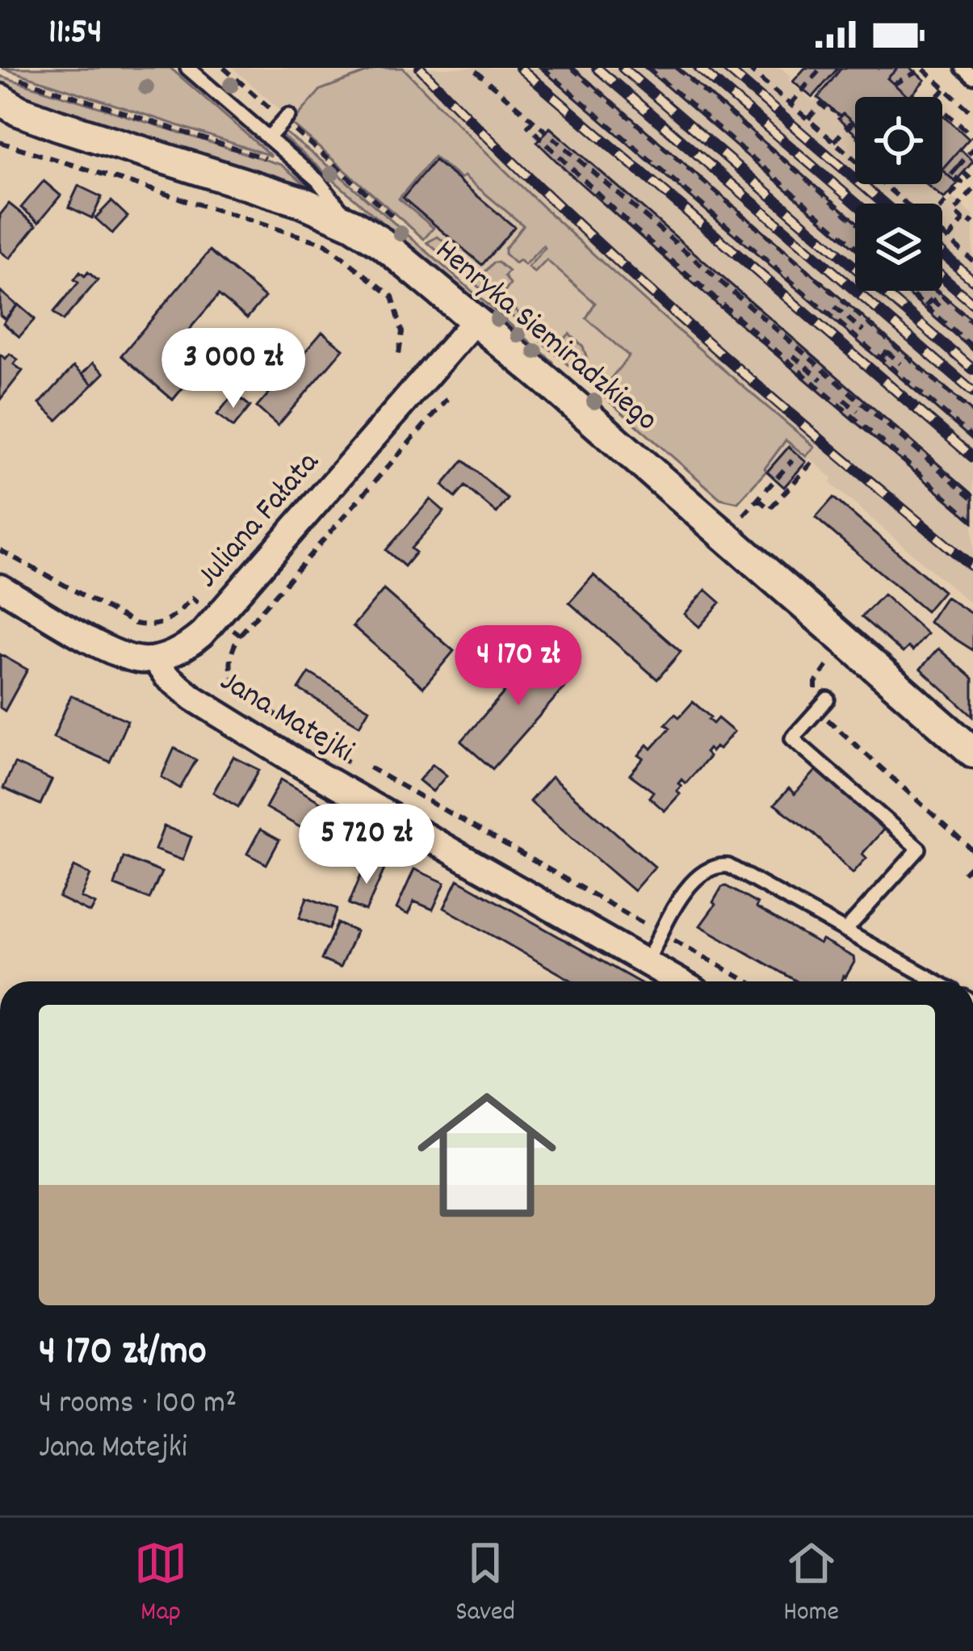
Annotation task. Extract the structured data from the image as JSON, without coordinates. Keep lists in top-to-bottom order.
{
  "streets": {
    "street": ["Henryka Siemiradzkiego", "Juliana Fałata", "Jana Matejki"]
  },
  "crossings": [
    ["Henryka Siemiradzkiego", "Juliana Fałata"],
    ["Juliana Fałata", "Jana Matejki"]
  ],
  "page": {
    "status": "11:54",
    "price": ["3 000 zł", "4 170 zł", "5 720 zł"],
    "list": [
      {
        "name": "4 170 zł/mo",
        "note": "4 rooms · 100 m² · Jana Matejki"
      }
    ],
    "tabs": ["Map", "Saved", "Home"]
  }
}
